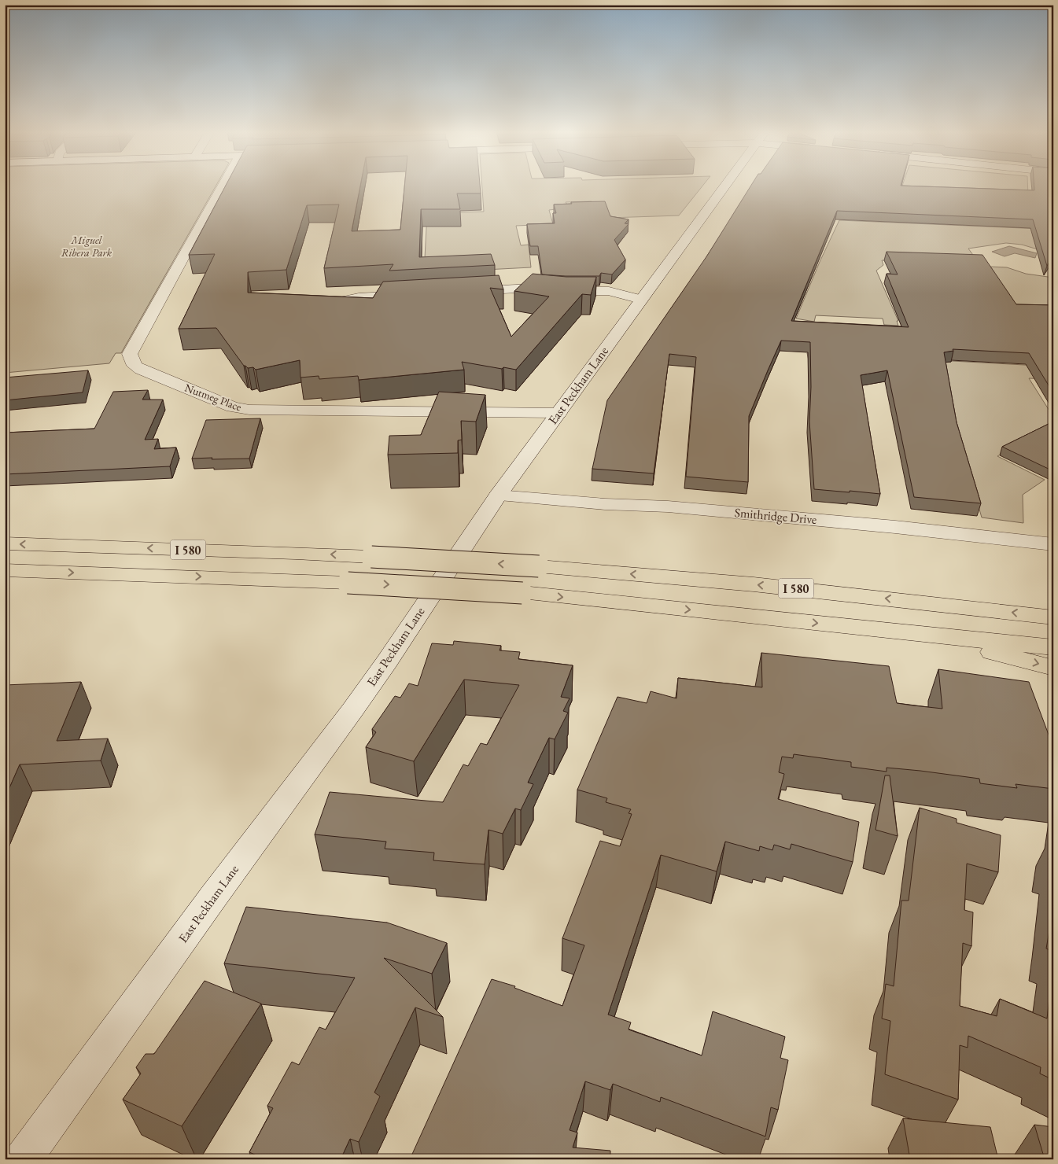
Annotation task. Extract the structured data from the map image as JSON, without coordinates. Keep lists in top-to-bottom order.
{
  "streets": {
    "highway": ["I 580"],
    "street": ["East Peckham Lane", "Nutmeg Place", "Smithridge Drive"]
  },
  "crossings": [
    ["East Peckham Lane", "Nutmeg Place"],
    ["East Peckham Lane", "Smithridge Drive"]
  ],
  "parks": ["Miguel Ribera Park"]
}
